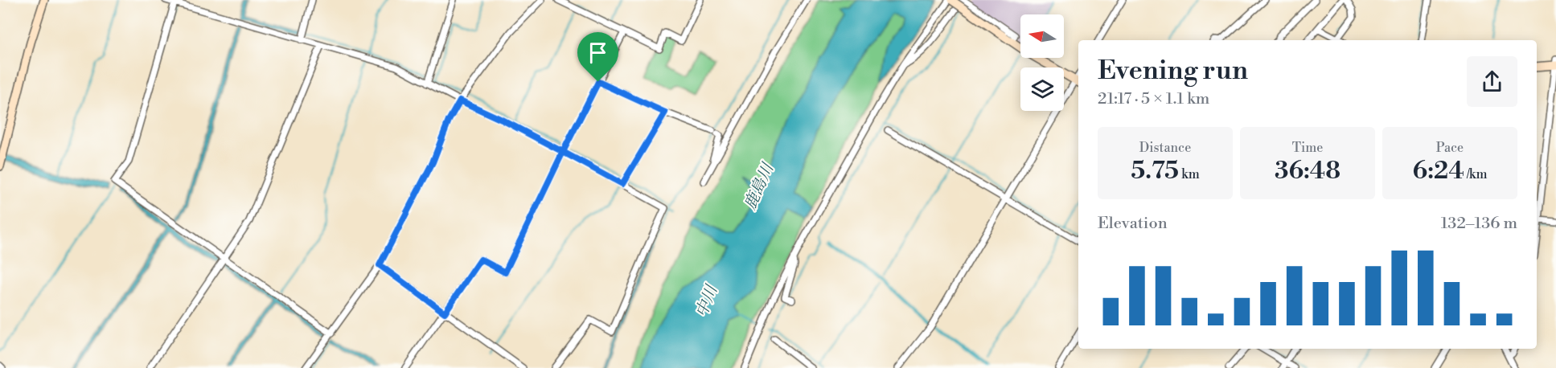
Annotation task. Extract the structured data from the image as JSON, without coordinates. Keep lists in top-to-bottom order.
{
  "water": ["鹿島川", "中川"],
  "north": "left",
  "page": {
    "heading": ["Evening run", "21:17 · 5 × 1.1 km"],
    "stats": [
      ["Distance", "5.75 km"],
      ["Time", "36:48"],
      ["Pace", "6:24 /km"]
    ],
    "chart": ["Elevation", "132–136 m"]
  }
}
